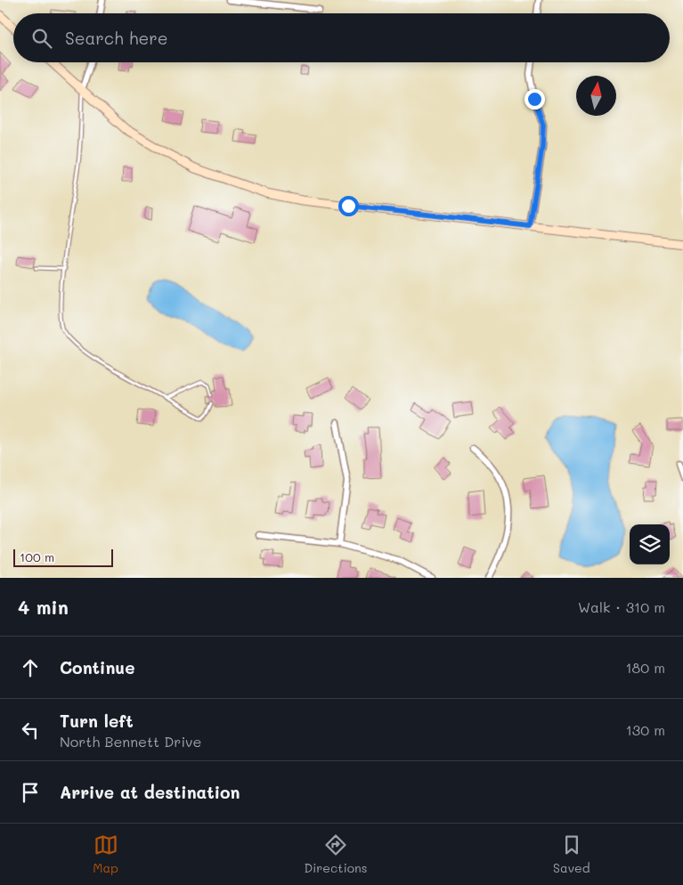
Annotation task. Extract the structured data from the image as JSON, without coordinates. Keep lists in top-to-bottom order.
{
  "scale_bar": "100 m",
  "north": "top",
  "page": {
    "search": "Search here",
    "scale": "100 m",
    "heading": ["4 min", "Walk · 310 m"],
    "list": [
      ["Continue", "180 m"],
      ["Turn left", "North Bennett Drive", "130 m"],
      "Arrive at destination"
    ],
    "nav": ["Map", "Directions", "Saved"]
  }
}
